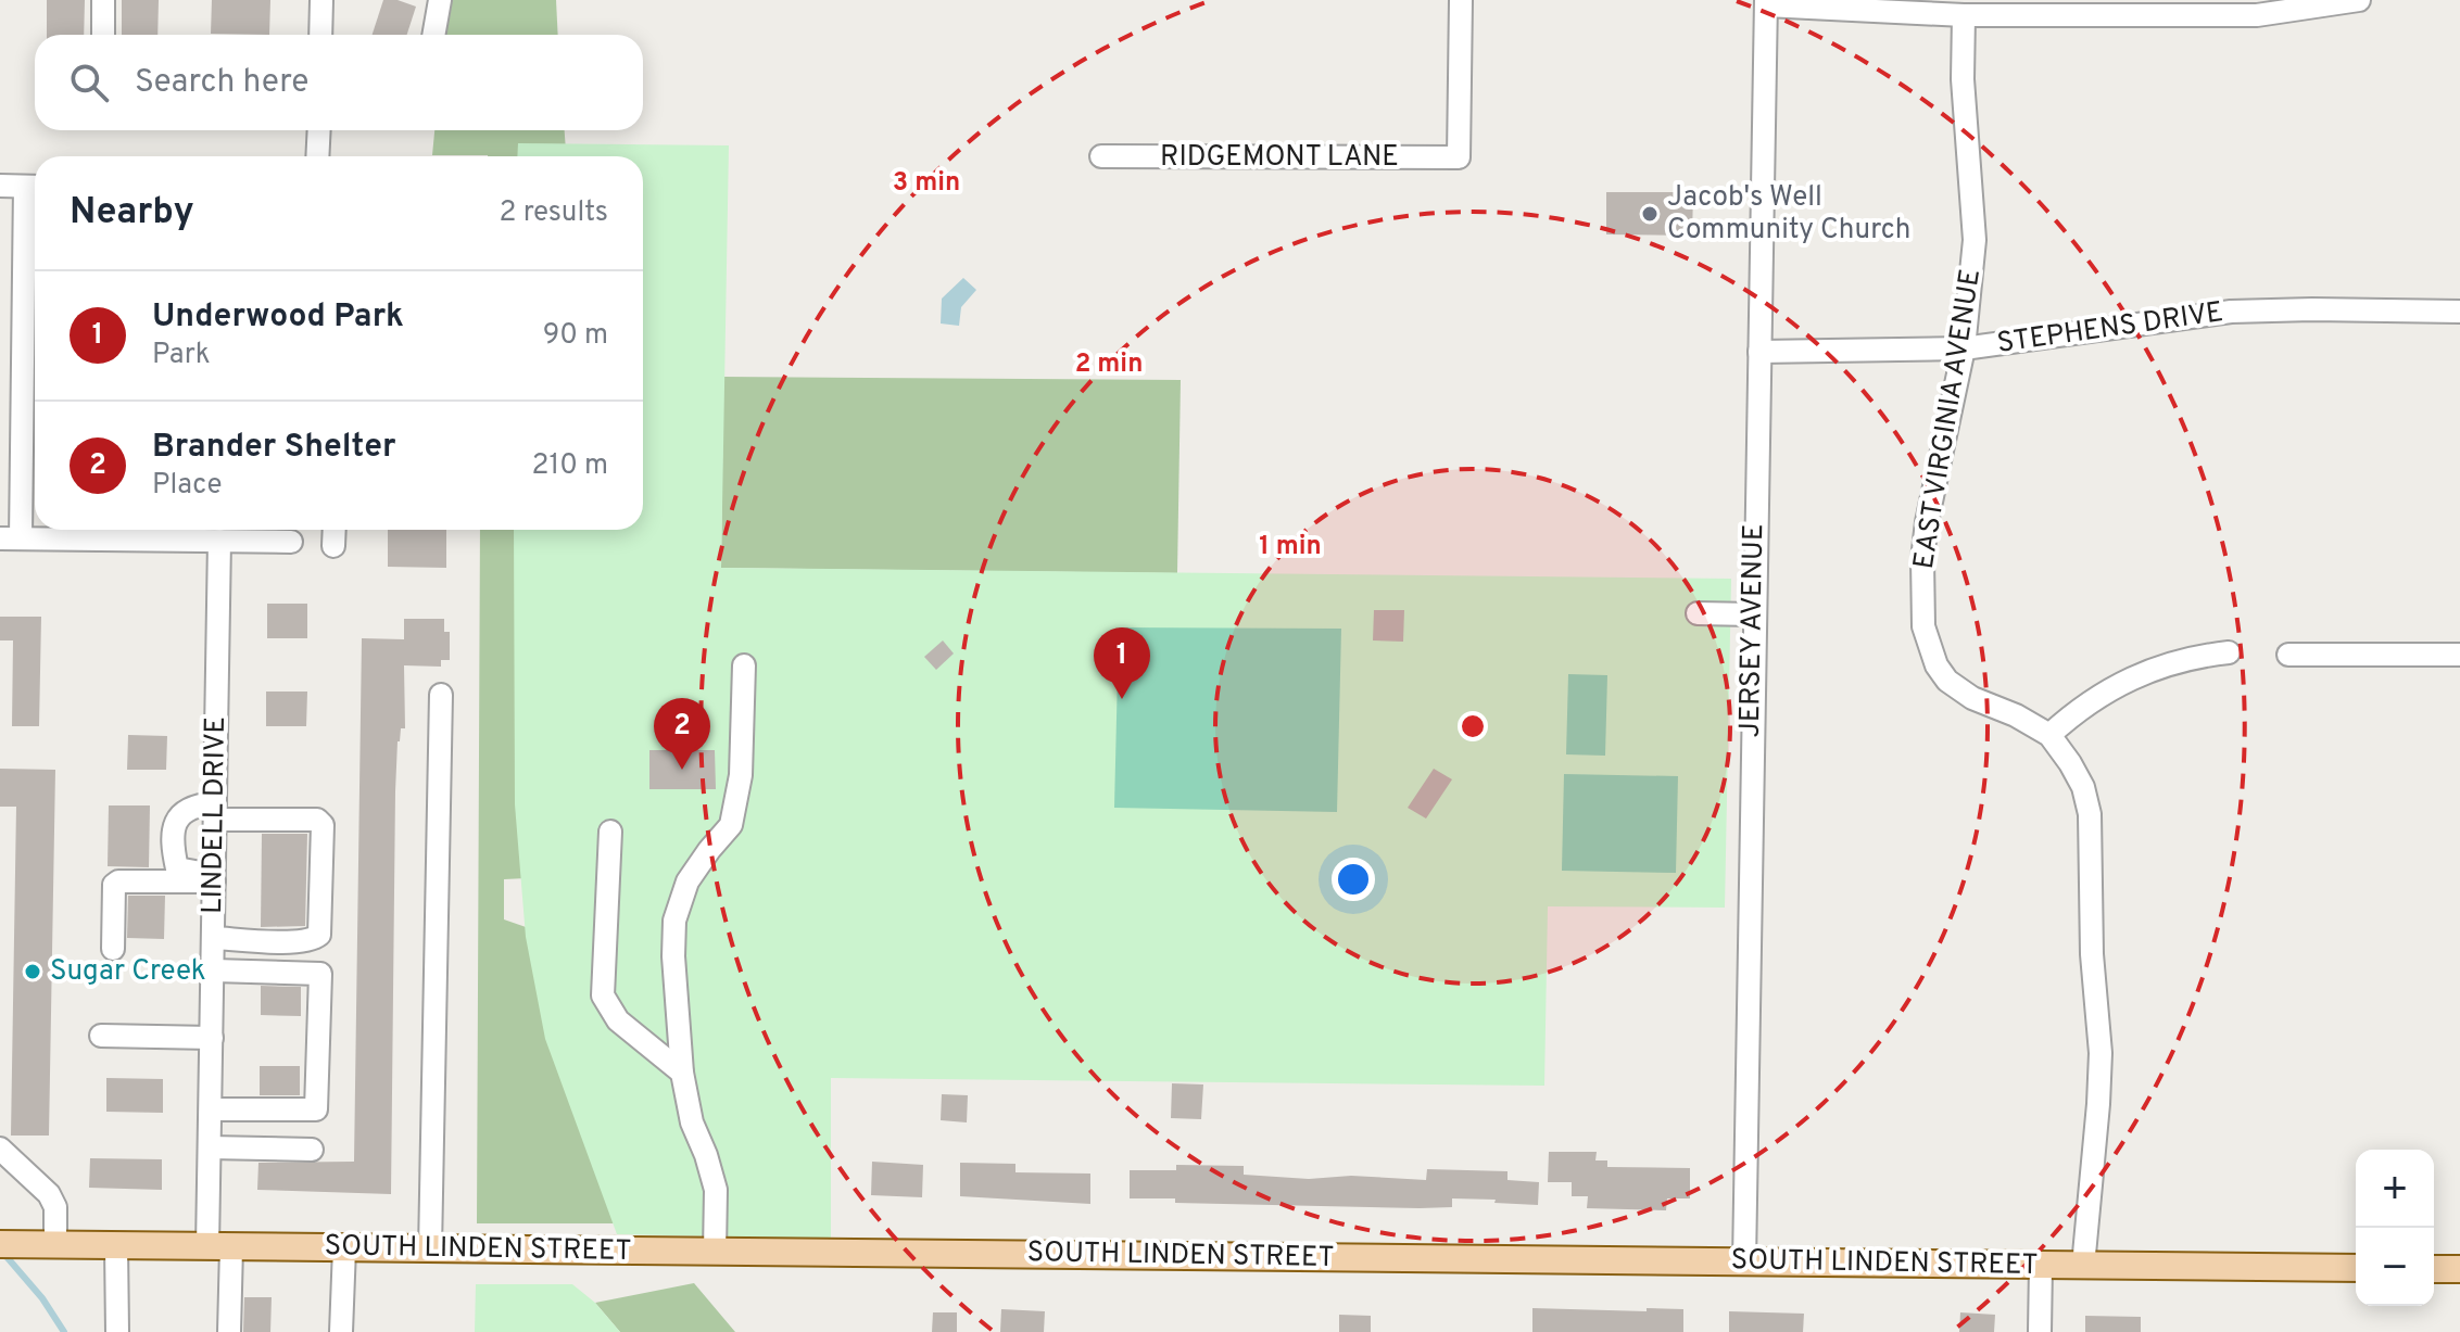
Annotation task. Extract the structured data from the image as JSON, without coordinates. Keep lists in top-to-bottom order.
{
  "streets": {
    "main road": ["SOUTH LINDEN STREET"],
    "street": [
      "RIDGEMONT LANE",
      "STEPHENS DRIVE",
      "EAST VIRGINIA AVENUE",
      "JERSEY AVENUE",
      "LINDELL DRIVE"
    ]
  },
  "crossings": [
    ["STEPHENS DRIVE", "EAST VIRGINIA AVENUE"],
    ["STEPHENS DRIVE", "JERSEY AVENUE"],
    ["EAST VIRGINIA AVENUE", "SOUTH LINDEN STREET"],
    ["JERSEY AVENUE", "SOUTH LINDEN STREET"],
    ["LINDELL DRIVE", "SOUTH LINDEN STREET"]
  ],
  "places": ["Jacob's Well Community Church", "Sugar Creek"],
  "page": {
    "search": "Search here",
    "heading": ["Nearby", "2 results"],
    "list": [
      {
        "mark": "1",
        "name": "Underwood Park",
        "note": "Park",
        "value": "90 m"
      },
      {
        "mark": "2",
        "name": "Brander Shelter",
        "note": "Place",
        "value": "210 m"
      }
    ],
    "pins": ["1", "2"],
    "map_buttons": ["+", "−"]
  },
  "rings": ["3 min", "2 min", "1 min"]
}
